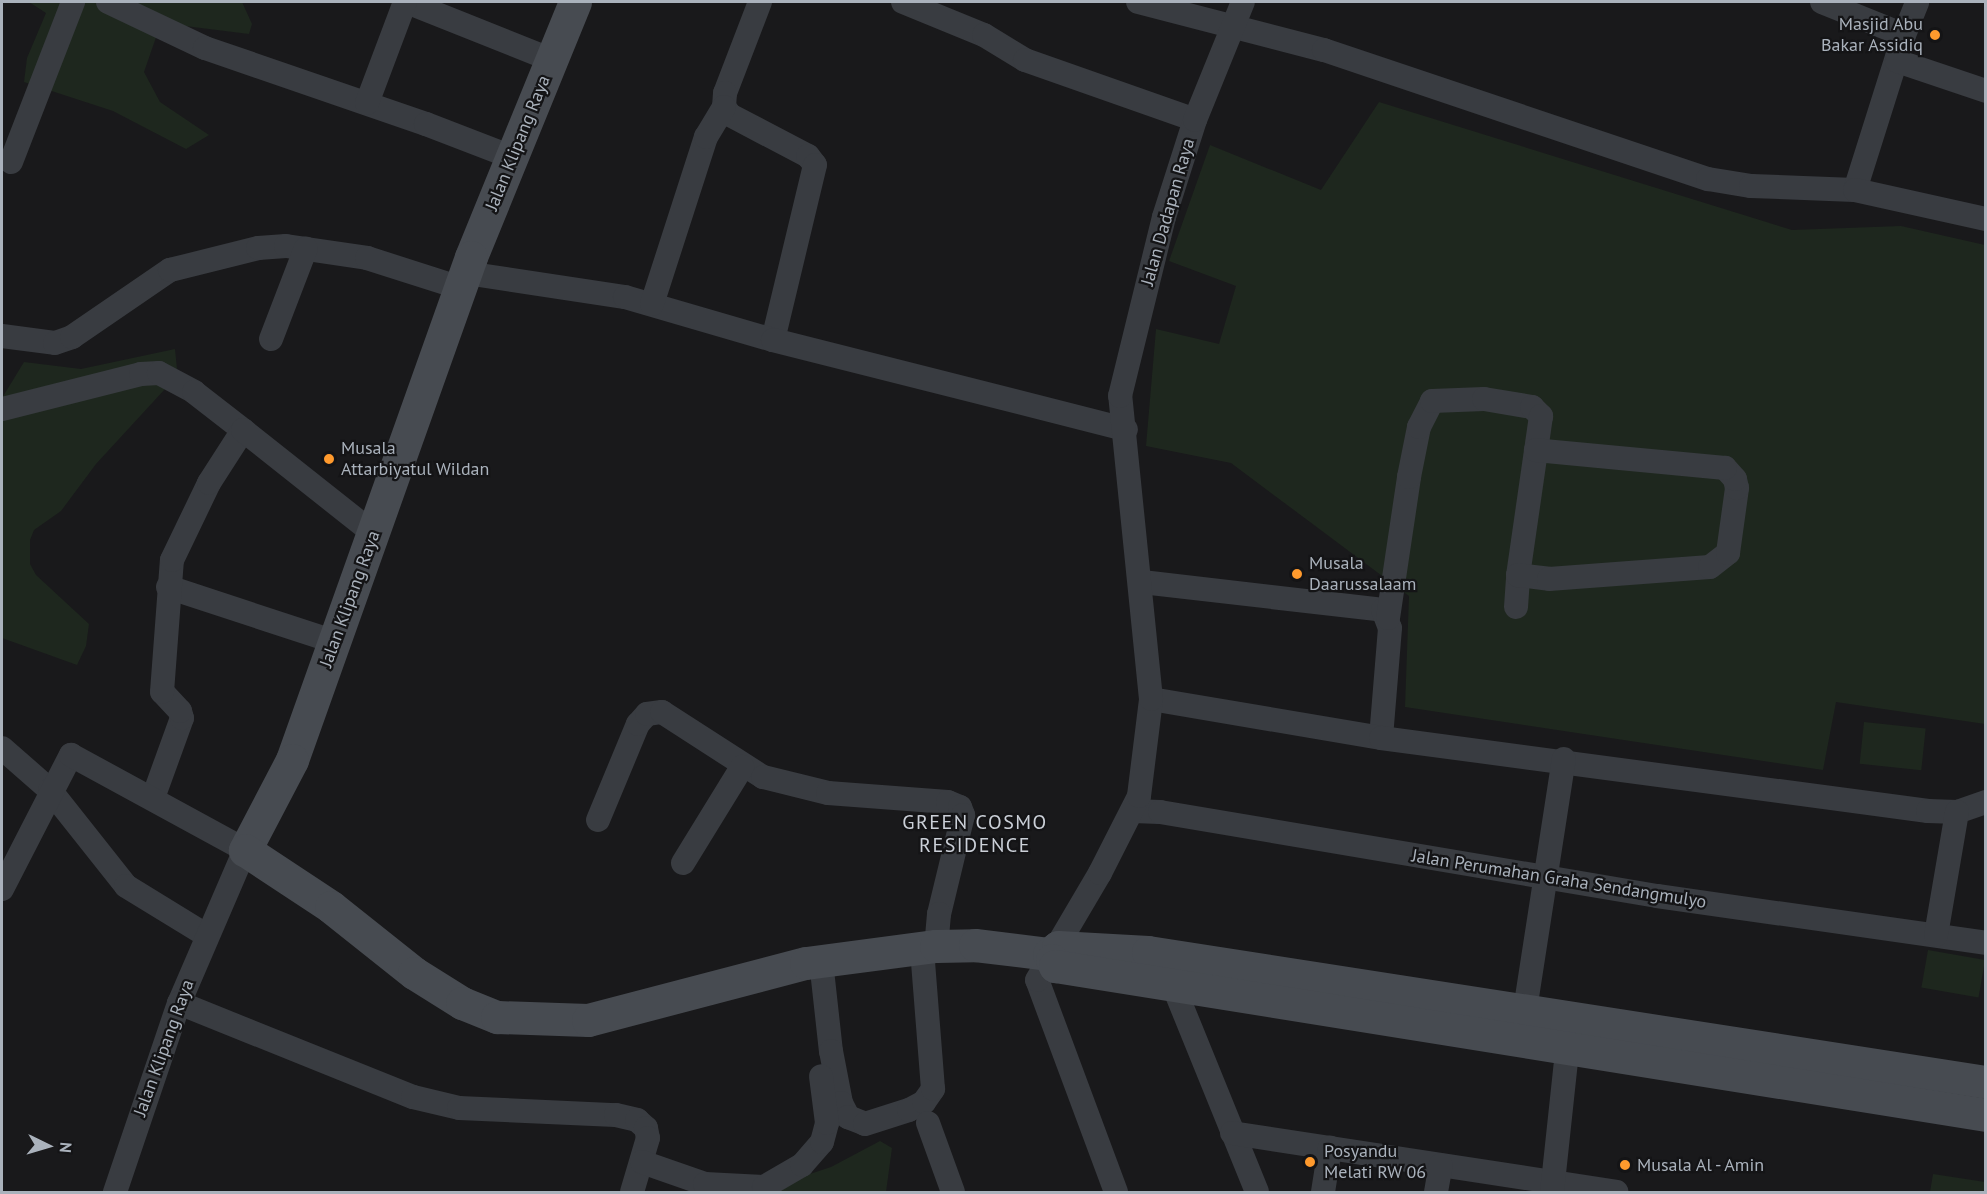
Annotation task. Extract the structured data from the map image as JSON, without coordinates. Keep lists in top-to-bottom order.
{
  "streets": {
    "main road": ["Jalan Klipang Raya"],
    "street": ["Jalan Dadapan Raya", "Jalan Perumahan Graha Sendangmulyo"]
  },
  "crossings": [
    ["Jalan Dadapan Raya", "Jalan Perumahan Graha Sendangmulyo"]
  ],
  "districts": ["GREEN COSMO RESIDENCE"],
  "places": [
    "Masjid Abu Bakar Assidiq",
    "Musala Attarbiyatul Wildan",
    "Musala Daarussalaam",
    "Posyandu Melati RW 06",
    "Musala Al - Amin"
  ],
  "north": "right"
}
